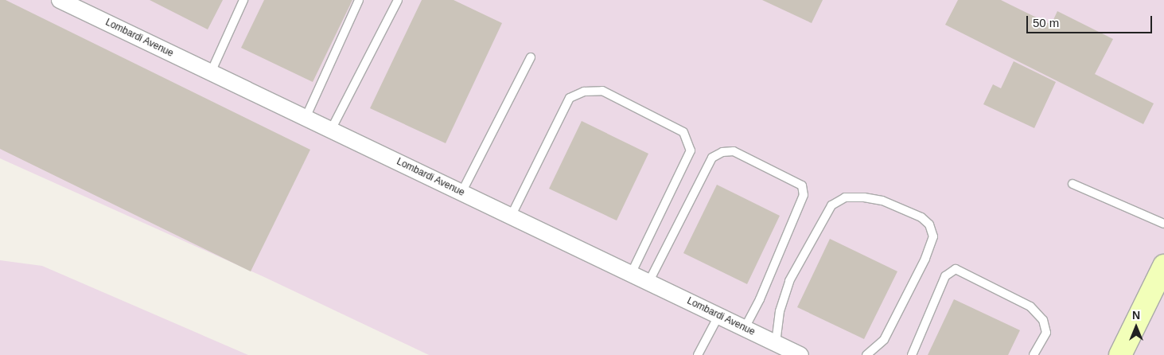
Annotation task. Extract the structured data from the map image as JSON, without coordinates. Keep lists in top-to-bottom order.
{
  "streets": {
    "street": ["Lombardi Avenue"]
  },
  "scale_bar": "50 m",
  "north": "top"
}
